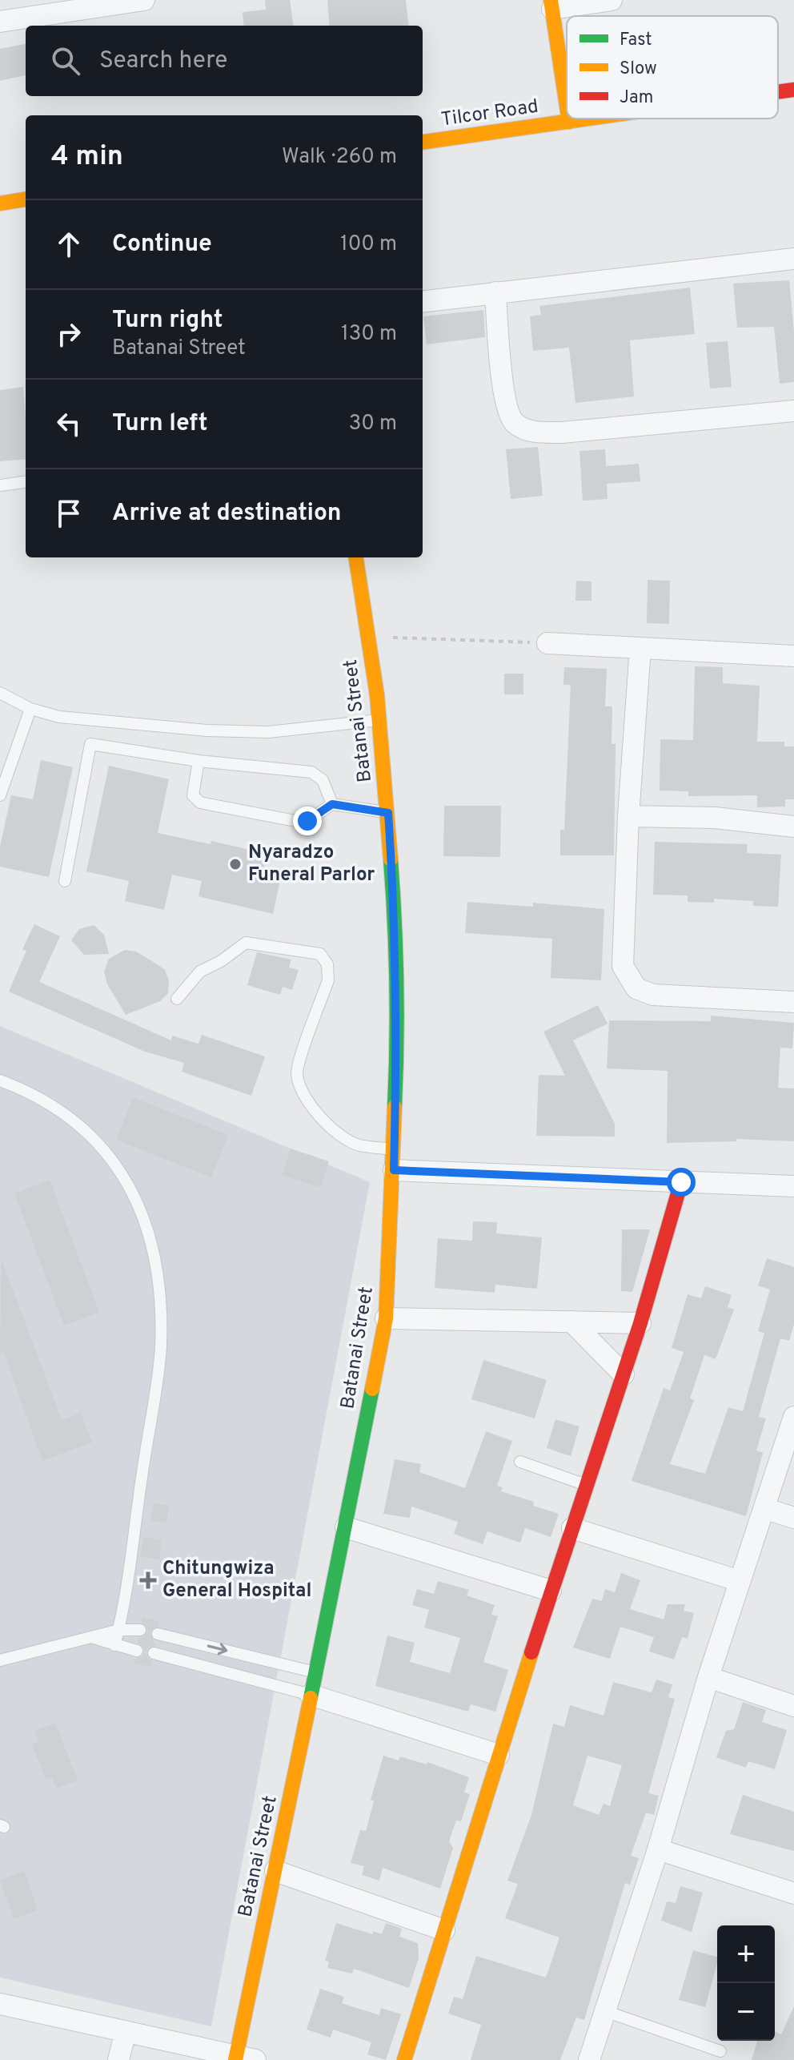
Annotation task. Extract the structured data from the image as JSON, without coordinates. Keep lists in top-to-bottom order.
{
  "streets": {
    "street": ["Tilcor Road", "Batanai Street"]
  },
  "places": {
    "other": ["Nyaradzo Funeral Parlor"],
    "health": ["Chitungwiza General Hospital"]
  },
  "legend": ["Fast", "Slow", "Jam"],
  "page": {
    "search": "Search here",
    "heading": ["4 min", "Walk · 260 m"],
    "list": [
      ["Continue", "100 m"],
      ["Turn right", "Batanai Street", "130 m"],
      ["Turn left", "30 m"],
      "Arrive at destination"
    ],
    "map_buttons": ["+", "−"]
  }
}
